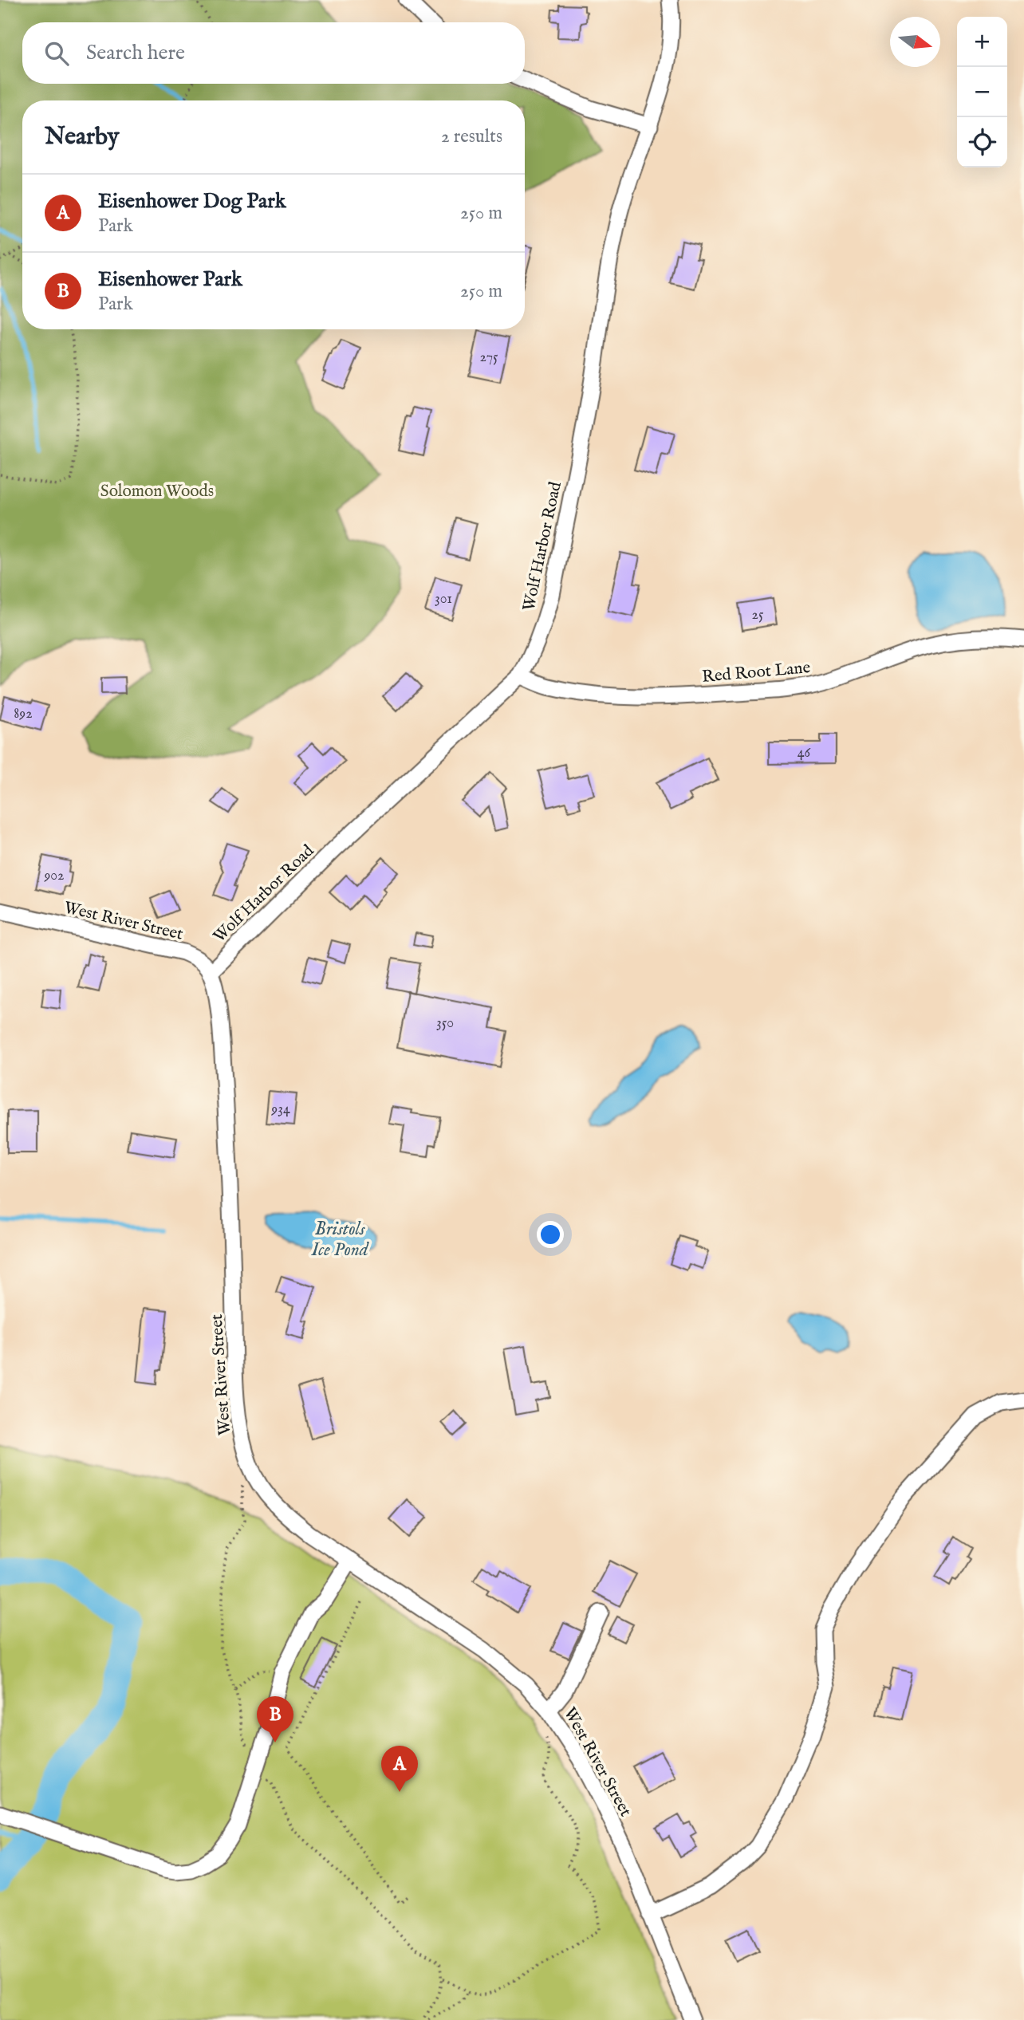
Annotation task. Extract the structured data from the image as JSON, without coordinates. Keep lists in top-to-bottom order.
{
  "streets": {
    "street": ["Wolf Harbor Road", "Red Root Lane", "West River Street"]
  },
  "crossings": [
    ["Wolf Harbor Road", "Red Root Lane"],
    ["Wolf Harbor Road", "West River Street"]
  ],
  "water": ["Bristols Ice Pond"],
  "parks": ["Solomon Woods"],
  "house_numbers": [
    "275",
    "301",
    "25",
    "892",
    "46",
    "902",
    "350",
    "934"
  ],
  "north": "right",
  "page": {
    "map_buttons": ["+", "−"],
    "search": "Search here",
    "heading": ["Nearby", "2 results"],
    "list": [
      {
        "mark": "A",
        "name": "Eisenhower Dog Park",
        "note": "Park",
        "value": "250 m"
      },
      {
        "mark": "B",
        "name": "Eisenhower Park",
        "note": "Park",
        "value": "250 m"
      }
    ],
    "pins": ["B", "A"]
  }
}
